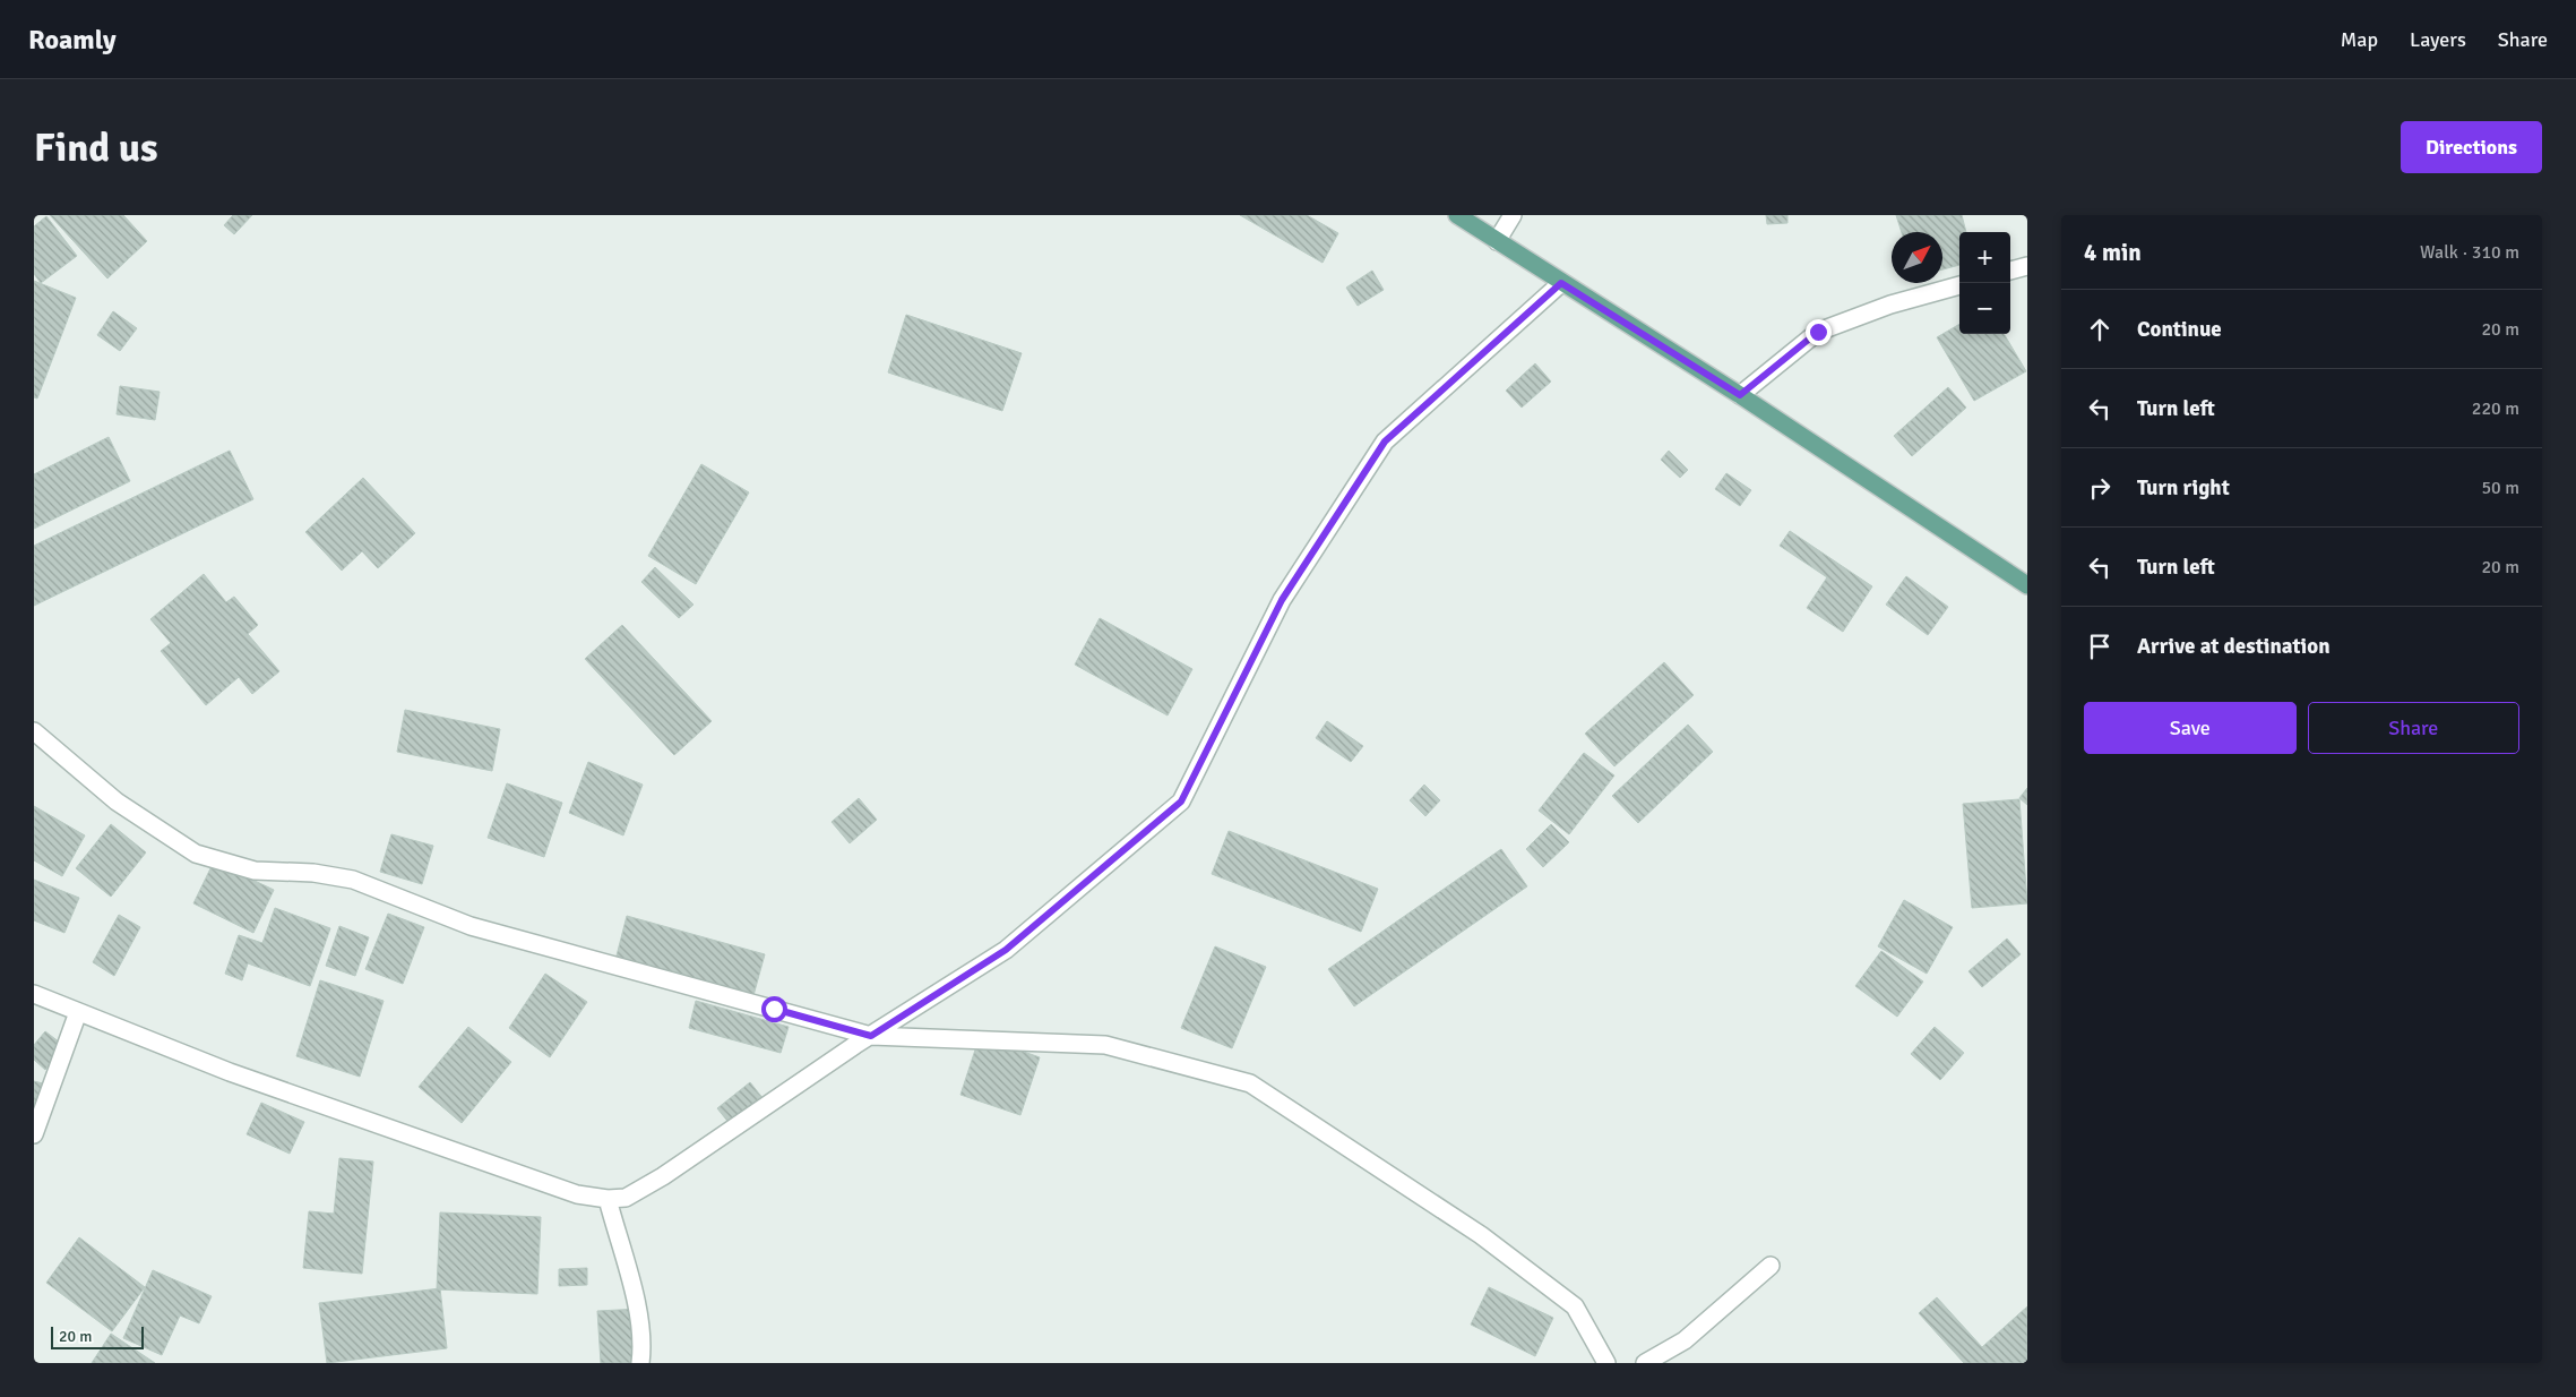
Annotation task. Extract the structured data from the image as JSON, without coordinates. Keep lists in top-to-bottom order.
{
  "scale_bar": "20 m",
  "north": "top right",
  "page": {
    "header": "Roamly",
    "nav": ["Map", "Layers", "Share"],
    "buttons": [
      "Directions",
      ["Save", "Share"]
    ],
    "title": "Find us",
    "heading": ["4 min", "Walk · 310 m"],
    "map_buttons": ["+", "−"],
    "list": [
      ["Continue", "20 m"],
      ["Turn left", "220 m"],
      ["Turn right", "50 m"],
      ["Turn left", "20 m"],
      "Arrive at destination"
    ],
    "scale": "20 m"
  }
}
